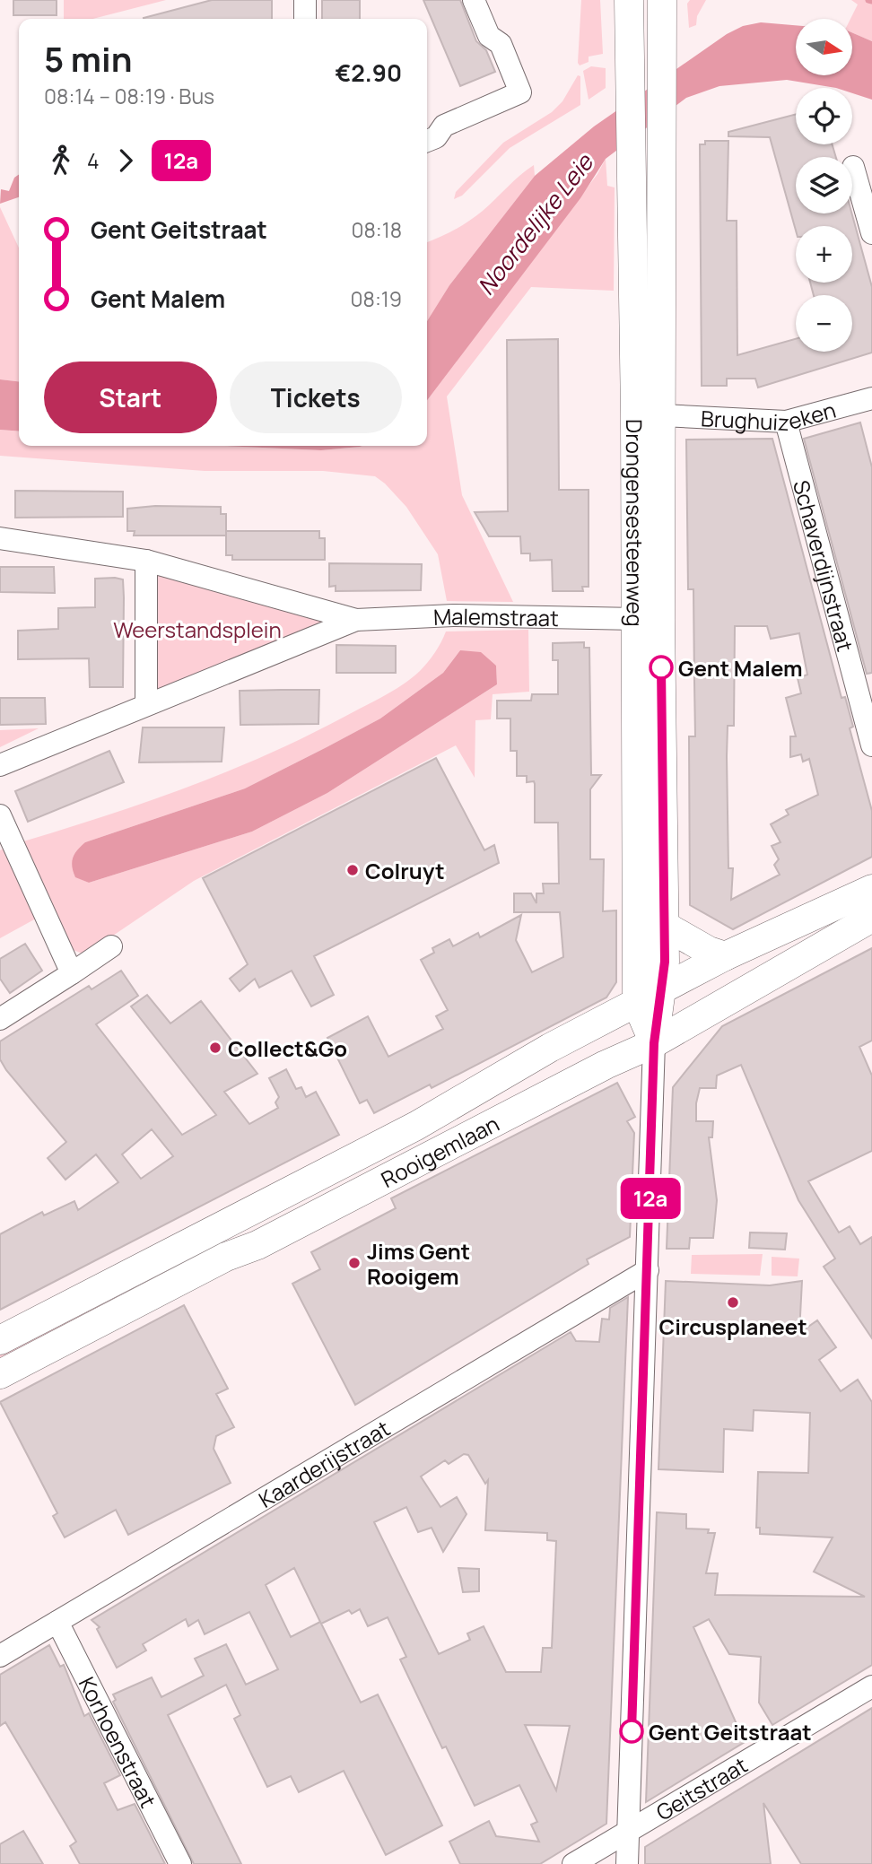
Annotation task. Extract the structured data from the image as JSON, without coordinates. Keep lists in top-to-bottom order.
{
  "streets": {
    "main road": ["Drongensesteenweg", "Rooigemlaan"],
    "street": [
      "Brughuizeken",
      "Schaverdijnstraat",
      "Malemstraat",
      "Kaarderijstraat",
      "Korhoenstraat",
      "Geitstraat"
    ]
  },
  "crossings": [
    ["Brughuizeken", "Drongensesteenweg"],
    ["Brughuizeken", "Schaverdijnstraat"],
    ["Drongensesteenweg", "Malemstraat"],
    ["Drongensesteenweg", "Rooigemlaan"],
    ["Drongensesteenweg", "Kaarderijstraat"],
    ["Drongensesteenweg", "Geitstraat"],
    ["Kaarderijstraat", "Korhoenstraat"]
  ],
  "water": ["Noordelijke Leie"],
  "parks": ["Weerstandsplein"],
  "places": [
    "Gent Malem",
    "Colruyt",
    "Collect&Go",
    "Jims Gent Rooigem",
    "Circusplaneet",
    "Gent Geitstraat"
  ],
  "lines": ["bus line 12a"],
  "north": "right",
  "page": {
    "on_map": "12a",
    "map_buttons": ["+", "−"],
    "heading": ["5 min", "08:14 – 08:19 · Bus", "€2.90"],
    "legs": ["4", "12a"],
    "list": [
      {
        "name": "Gent Geitstraat",
        "value": "08:18"
      },
      {
        "name": "Gent Malem",
        "value": "08:19"
      }
    ],
    "buttons": ["Start", "Tickets"]
  }
}
